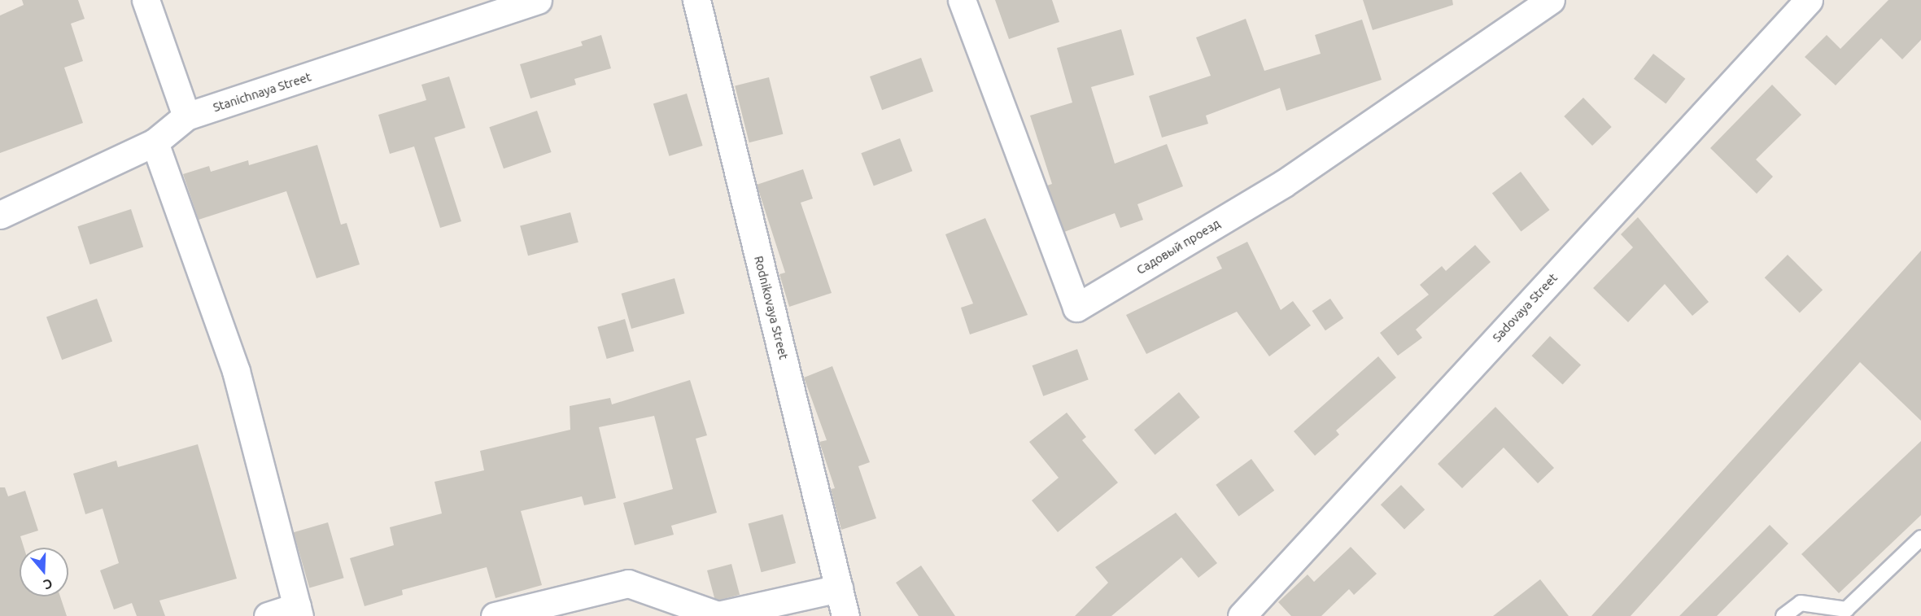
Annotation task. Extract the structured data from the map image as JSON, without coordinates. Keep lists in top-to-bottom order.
{
  "streets": {
    "street": [
      "Stanichnaya Street",
      "Садовый проезд",
      "Rodnikovaya Street",
      "Sadovaya Street"
    ]
  },
  "north": "bottom"
}
